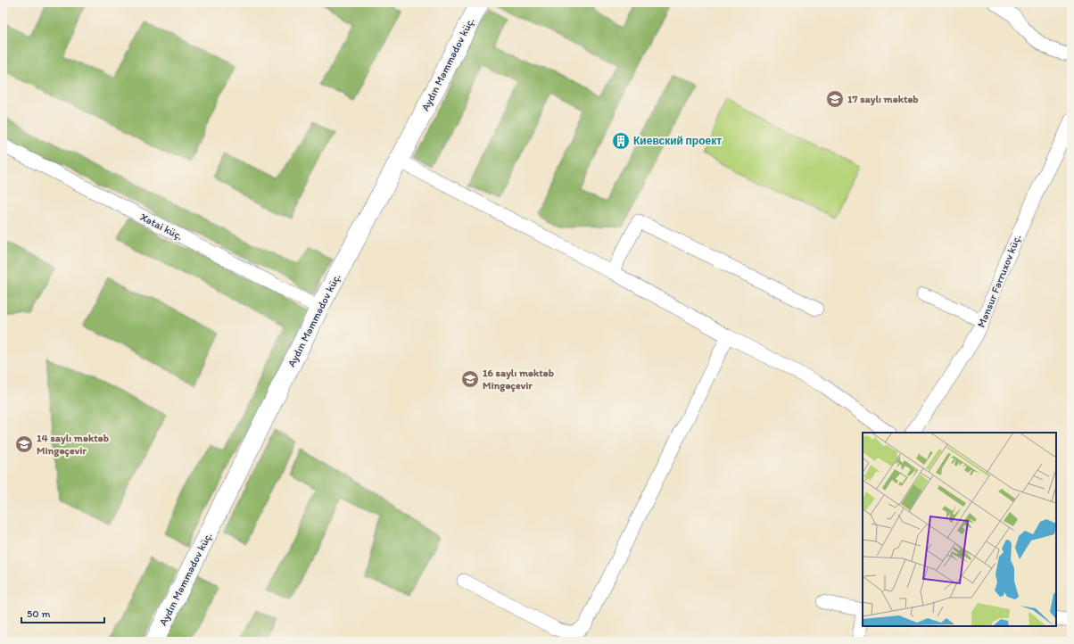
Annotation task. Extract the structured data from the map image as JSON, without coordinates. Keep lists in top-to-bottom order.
{
  "streets": {
    "street": ["Aydın Məmmədov küç.", "Xətai küç.", "Mənsur Fərruxov küç."]
  },
  "crossings": [
    ["Aydın Məmmədov küç.", "Xətai küç."]
  ],
  "places": {
    "school or university": ["17 saylı məktəb", "16 saylı məktəb Mingəçevir", "14 saylı məktəb Mingəçevir"],
    "building": ["Киевский проект"]
  },
  "scale_bar": "50 m"
}
